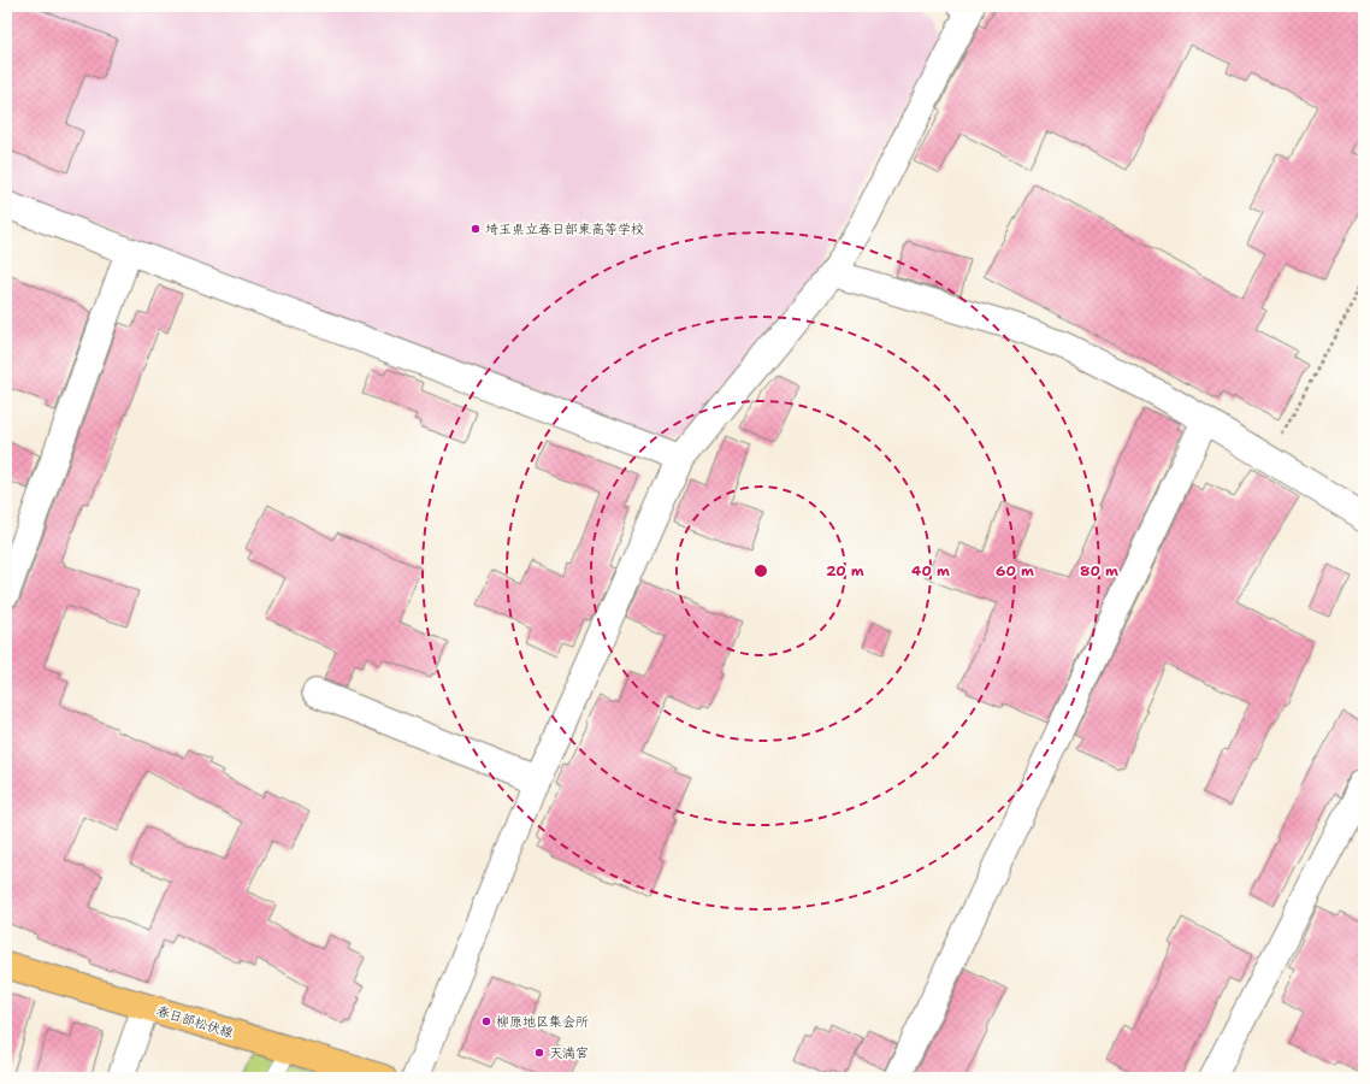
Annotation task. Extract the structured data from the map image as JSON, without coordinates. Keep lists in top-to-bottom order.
{
  "streets": {
    "main road": ["春日部松伏線"]
  },
  "places": ["埼玉県立春日部東高等学校", "柳原地区集会所", "天満宮"],
  "rings": [
    "20 m",
    "40 m",
    "60 m",
    "80 m"
  ]
}
